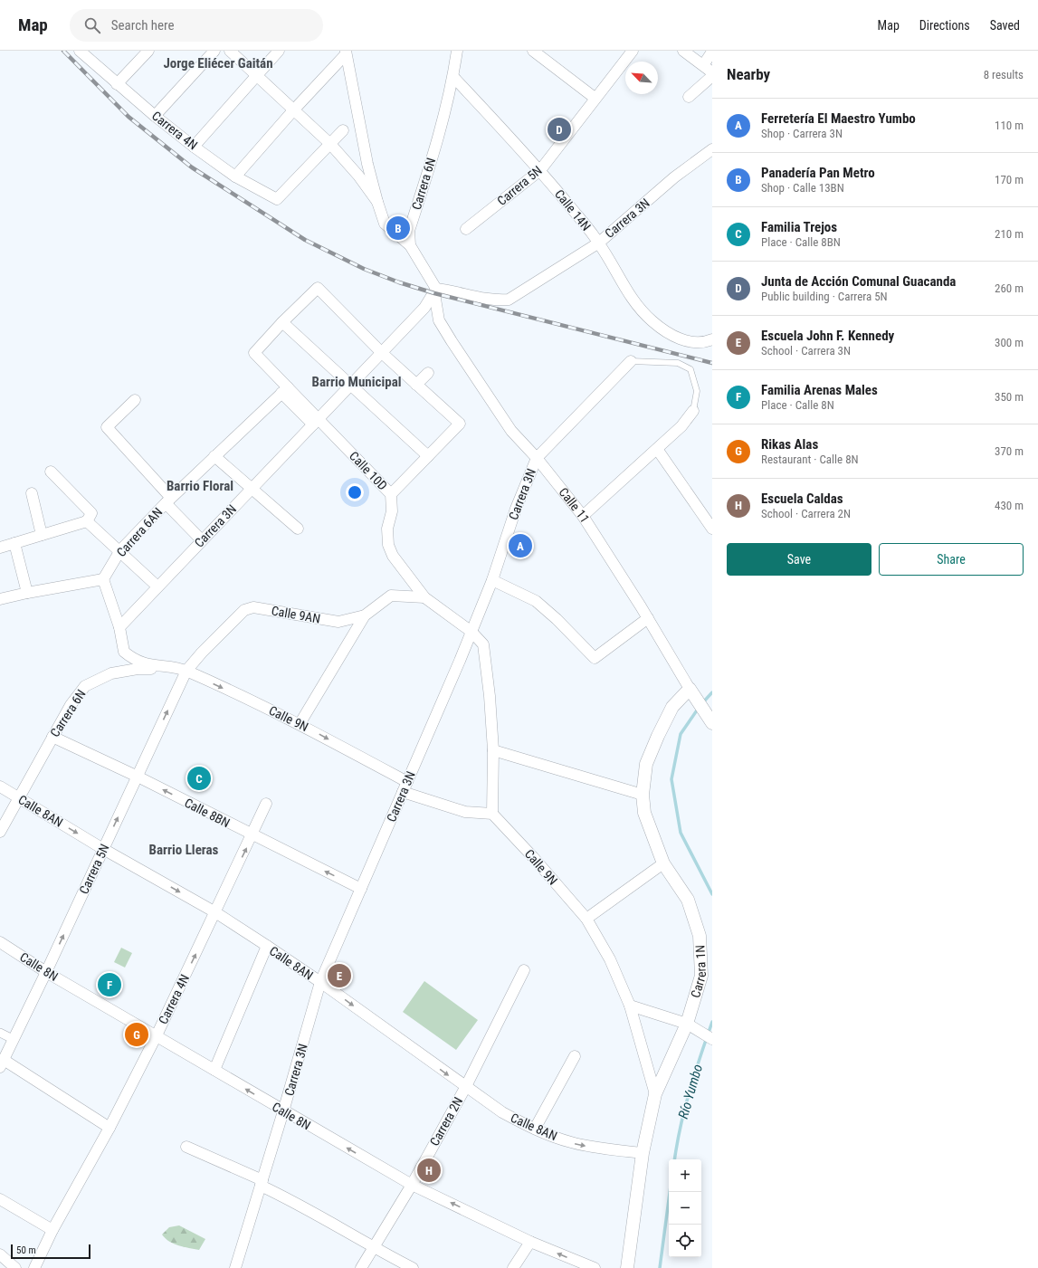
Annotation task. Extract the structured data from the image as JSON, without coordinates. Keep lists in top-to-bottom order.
{
  "streets": {
    "street": [
      "Carrera 4N",
      "Carrera 6N",
      "Carrera 5N",
      "Calle 14N",
      "Carrera 3N",
      "Calle 10D",
      "Calle 11",
      "Carrera 6AN",
      "Calle 9AN",
      "Calle 9N",
      "Calle 8AN",
      "Calle 8BN",
      "Calle 8N",
      "Carrera 1N",
      "Carrera 2N"
    ]
  },
  "crossings": [
    ["Carrera 4N", "Calle 8AN"],
    ["Carrera 4N", "Calle 8BN"],
    ["Carrera 4N", "Calle 8N"],
    ["Carrera 6N", "Carrera 5N"],
    ["Carrera 6N", "Calle 14N"],
    ["Carrera 6N", "Calle 9AN"],
    ["Carrera 6N", "Calle 9N"],
    ["Carrera 6N", "Calle 8AN"],
    ["Carrera 6N", "Calle 8BN"],
    ["Carrera 5N", "Calle 14N"],
    ["Carrera 5N", "Calle 9AN"],
    ["Carrera 5N", "Calle 9N"],
    ["Carrera 5N", "Calle 8AN"],
    ["Carrera 5N", "Calle 8BN"],
    ["Carrera 5N", "Calle 8N"],
    ["Calle 14N", "Carrera 3N"],
    ["Carrera 3N", "Calle 10D"],
    ["Carrera 3N", "Calle 11"],
    ["Carrera 3N", "Calle 9N"],
    ["Carrera 3N", "Calle 8AN"],
    ["Carrera 3N", "Calle 8BN"],
    ["Carrera 3N", "Calle 8N"],
    ["Calle 10D", "Carrera 6AN"],
    ["Calle 10D", "Calle 9AN"],
    ["Calle 10D", "Calle 9N"],
    ["Calle 11", "Carrera 1N"],
    ["Calle 9AN", "Calle 9N"],
    ["Calle 9N", "Carrera 1N"],
    ["Calle 8AN", "Carrera 1N"],
    ["Calle 8AN", "Carrera 2N"],
    ["Calle 8N", "Carrera 2N"]
  ],
  "one_way": [
    "Carrera 5N",
    "Calle 9N",
    "Calle 8AN",
    "Calle 8BN"
  ],
  "districts": [
    "Jorge Eliécer Gaitán",
    "Barrio Municipal",
    "Barrio Floral",
    "Barrio Lleras"
  ],
  "water": ["Río Yumbo"],
  "scale_bar": "50 m",
  "north": "top left",
  "page": {
    "header": "Map",
    "search": "Search here",
    "nav": ["Map", "Directions", "Saved"],
    "heading": ["Nearby", "8 results"],
    "list": [
      {
        "mark": "A",
        "name": "Ferretería El Maestro Yumbo",
        "note": "Shop · Carrera 3N",
        "value": "110 m"
      },
      {
        "mark": "B",
        "name": "Panadería Pan Metro",
        "note": "Shop · Calle 13BN",
        "value": "170 m"
      },
      {
        "mark": "C",
        "name": "Familia Trejos",
        "note": "Place · Calle 8BN",
        "value": "210 m"
      },
      {
        "mark": "D",
        "name": "Junta de Acción Comunal Guacanda",
        "note": "Public building · Carrera 5N",
        "value": "260 m"
      },
      {
        "mark": "E",
        "name": "Escuela John F. Kennedy",
        "note": "School · Carrera 3N",
        "value": "300 m"
      },
      {
        "mark": "F",
        "name": "Familia Arenas Males",
        "note": "Place · Calle 8N",
        "value": "350 m"
      },
      {
        "mark": "G",
        "name": "Rikas Alas",
        "note": "Restaurant · Calle 8N",
        "value": "370 m"
      },
      {
        "mark": "H",
        "name": "Escuela Caldas",
        "note": "School · Carrera 2N",
        "value": "430 m"
      }
    ],
    "pins": [
      "D",
      "B",
      "A",
      "C",
      "E",
      "F",
      "G",
      "H"
    ],
    "buttons": ["Save", "Share"],
    "map_buttons": ["+", "−"],
    "scale": "50 m"
  }
}
